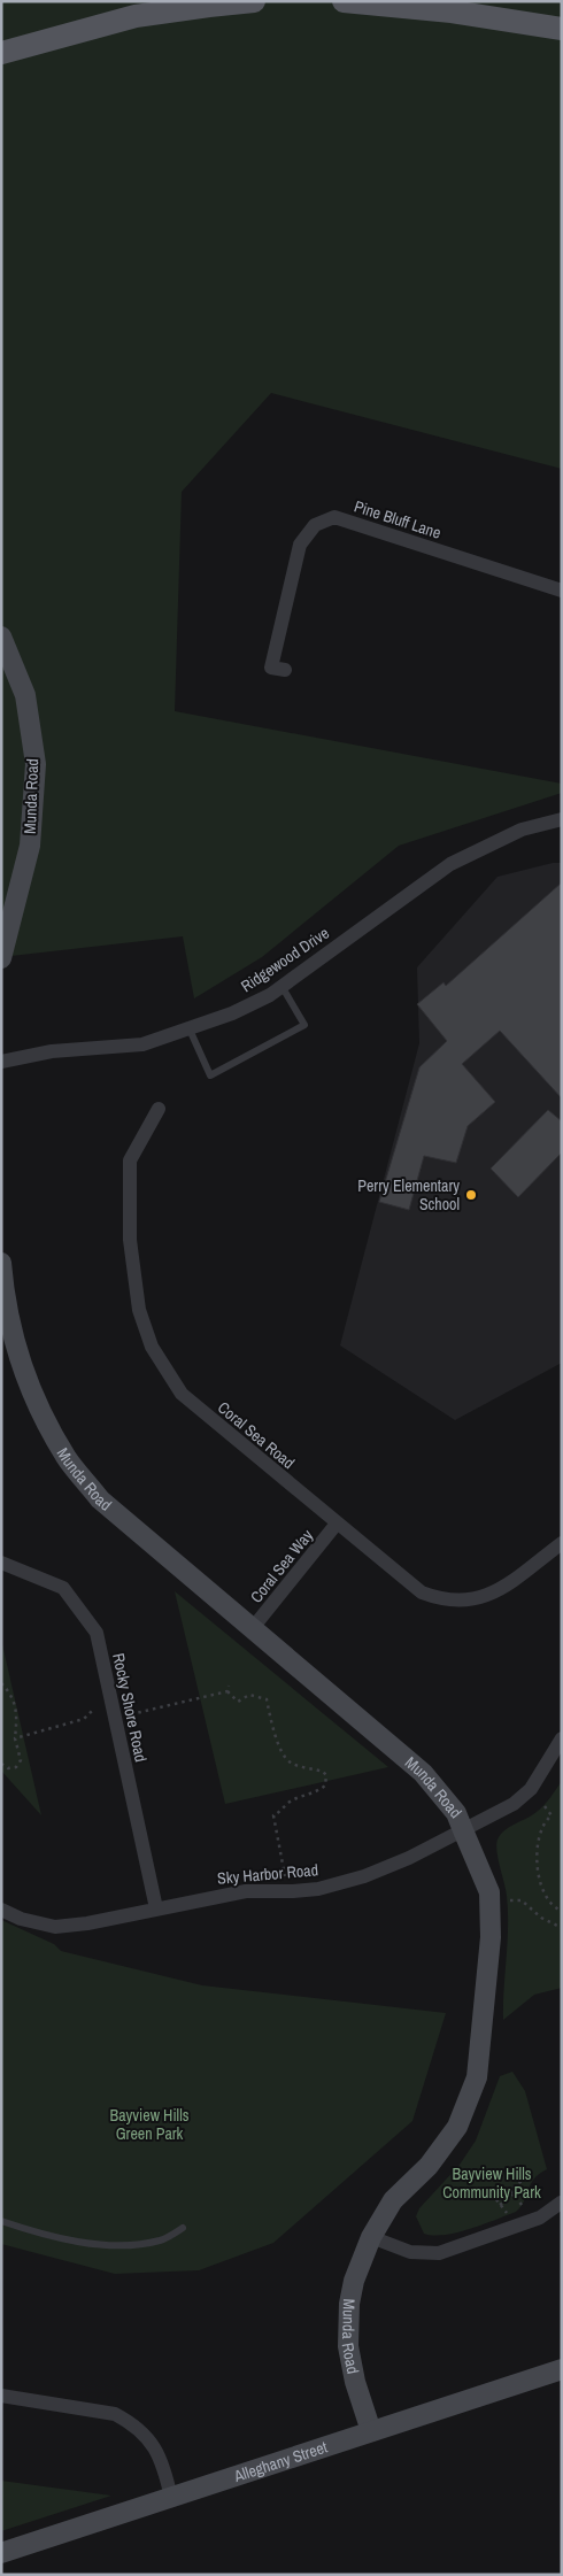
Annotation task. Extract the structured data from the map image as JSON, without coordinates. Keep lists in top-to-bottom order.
{
  "streets": {
    "street": [
      "Pine Bluff Lane",
      "Munda Road",
      "Ridgewood Drive",
      "Coral Sea Road",
      "Coral Sea Way",
      "Rocky Shore Road",
      "Sky Harbor Road",
      "Alleghany Street"
    ]
  },
  "crossings": [
    ["Munda Road", "Coral Sea Way"],
    ["Munda Road", "Sky Harbor Road"],
    ["Munda Road", "Alleghany Street"],
    ["Coral Sea Road", "Coral Sea Way"],
    ["Rocky Shore Road", "Sky Harbor Road"]
  ],
  "parks": ["Bayview Hills Green Park", "Bayview Hills Community Park"],
  "places": ["Perry Elementary School"]
}
